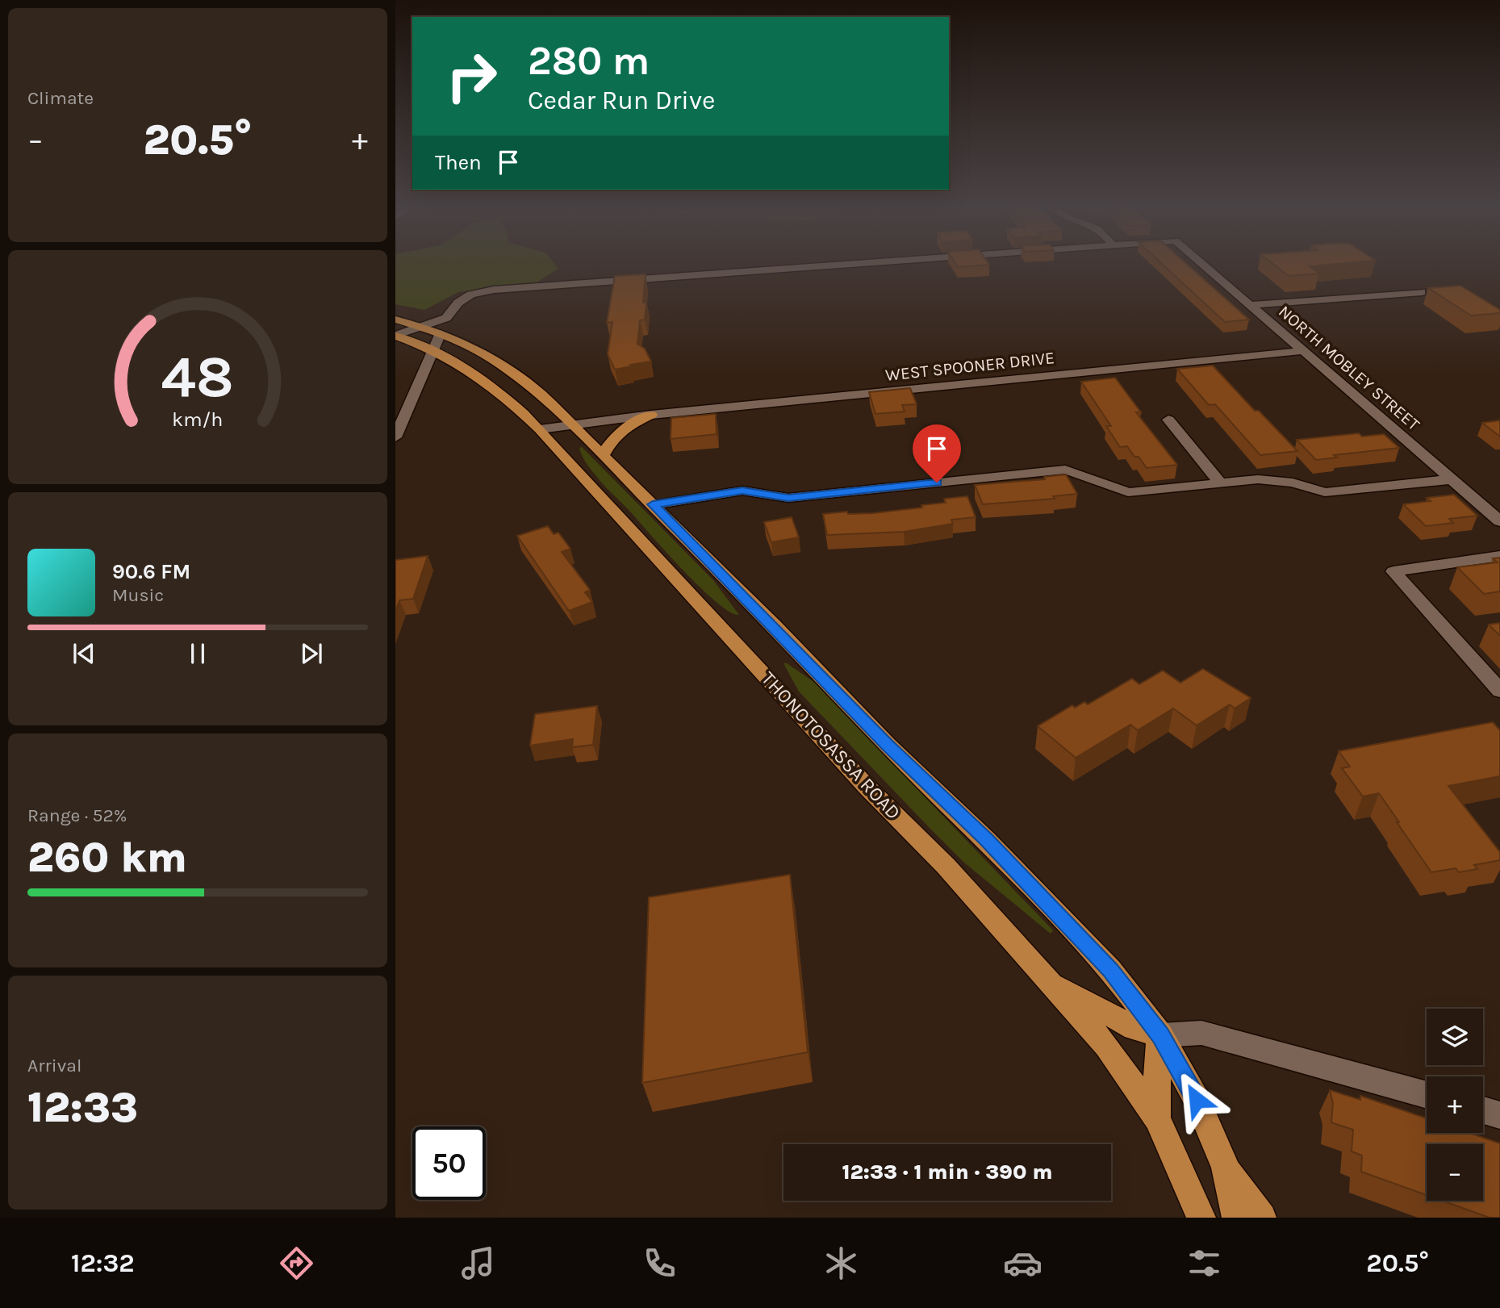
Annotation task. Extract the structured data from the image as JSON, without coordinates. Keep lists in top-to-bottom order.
{
  "streets": {
    "main road": ["THONOTOSASSA ROAD"],
    "street": ["WEST SPOONER DRIVE", "NORTH MOBLEY STREET"]
  },
  "crossings": [
    ["WEST SPOONER DRIVE", "NORTH MOBLEY STREET"],
    ["WEST SPOONER DRIVE", "THONOTOSASSA ROAD"]
  ],
  "page": {
    "tile": [
      "Climate",
      ["Range · 52%", "260 km"],
      ["Arrival", "12:33"]
    ],
    "turn": ["280 m", "Cedar Run Drive"],
    "heat": ["−", "20.5°", "+"],
    "then": "Then",
    "song": ["90.6 FM", "Music"],
    "map_buttons": ["+", "−"],
    "limit": "50",
    "trip": "12:33 · 1 min · 390 m",
    "tabs": ["12:32", "20.5°"],
    "gauge": ["48", "km/h"]
  }
}
